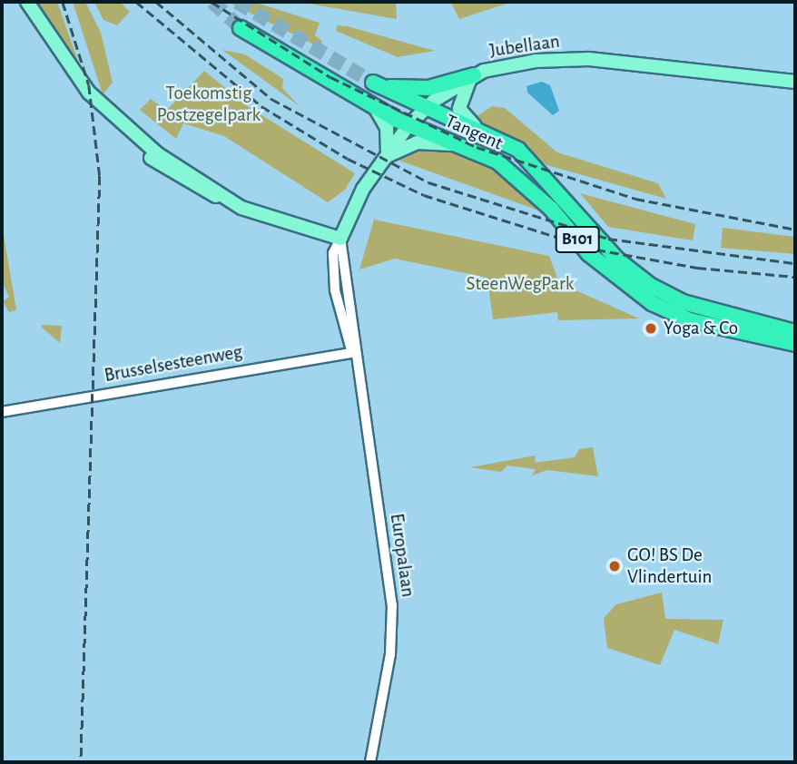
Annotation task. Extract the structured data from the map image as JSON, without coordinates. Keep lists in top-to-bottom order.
{
  "streets": {
    "highway": ["Tangent", "B101"],
    "main road": ["Jubellaan"],
    "street": ["Brusselsesteenweg", "Europalaan"]
  },
  "crossings": [
    ["Jubellaan", "Tangent"],
    ["Jubellaan", "Europalaan"],
    ["Tangent", "B101"],
    ["Brusselsesteenweg", "Europalaan"]
  ],
  "parks": ["Toekomstig Postzegelpark", "SteenWegPark"],
  "places": ["Yoga & Co", "GO! BS De Vlindertuin"]
}
